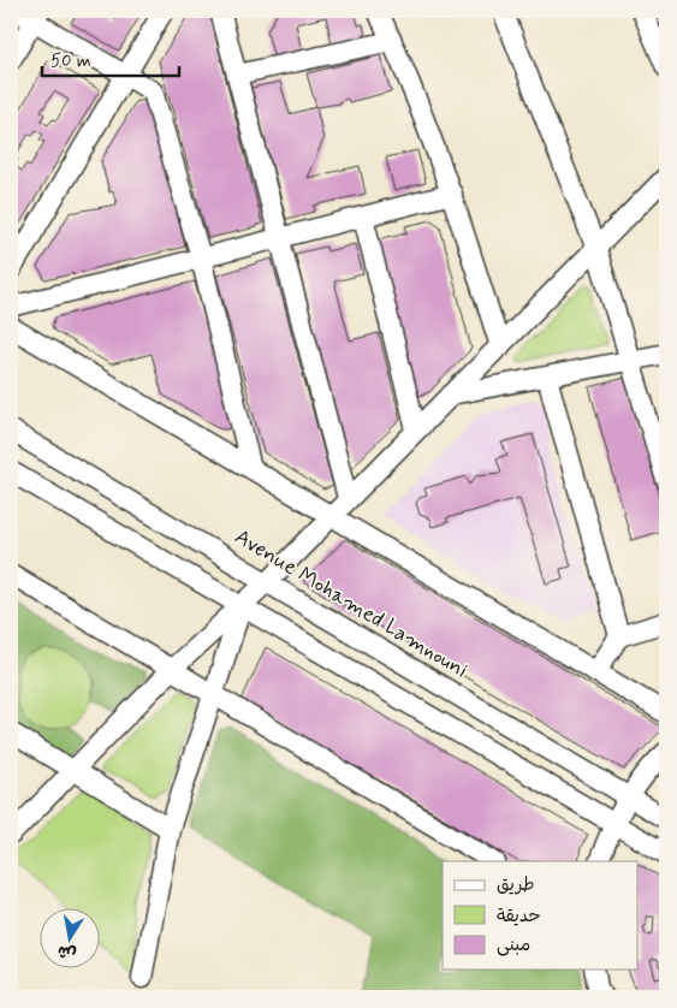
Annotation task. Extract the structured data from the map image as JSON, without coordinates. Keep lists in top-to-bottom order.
{
  "streets": {
    "street": ["Avenue Mohamed Lamnouni"]
  },
  "legend": ["طريق", "حديقة", "مبنى"],
  "scale_bar": "50 m",
  "north": "bottom"
}
